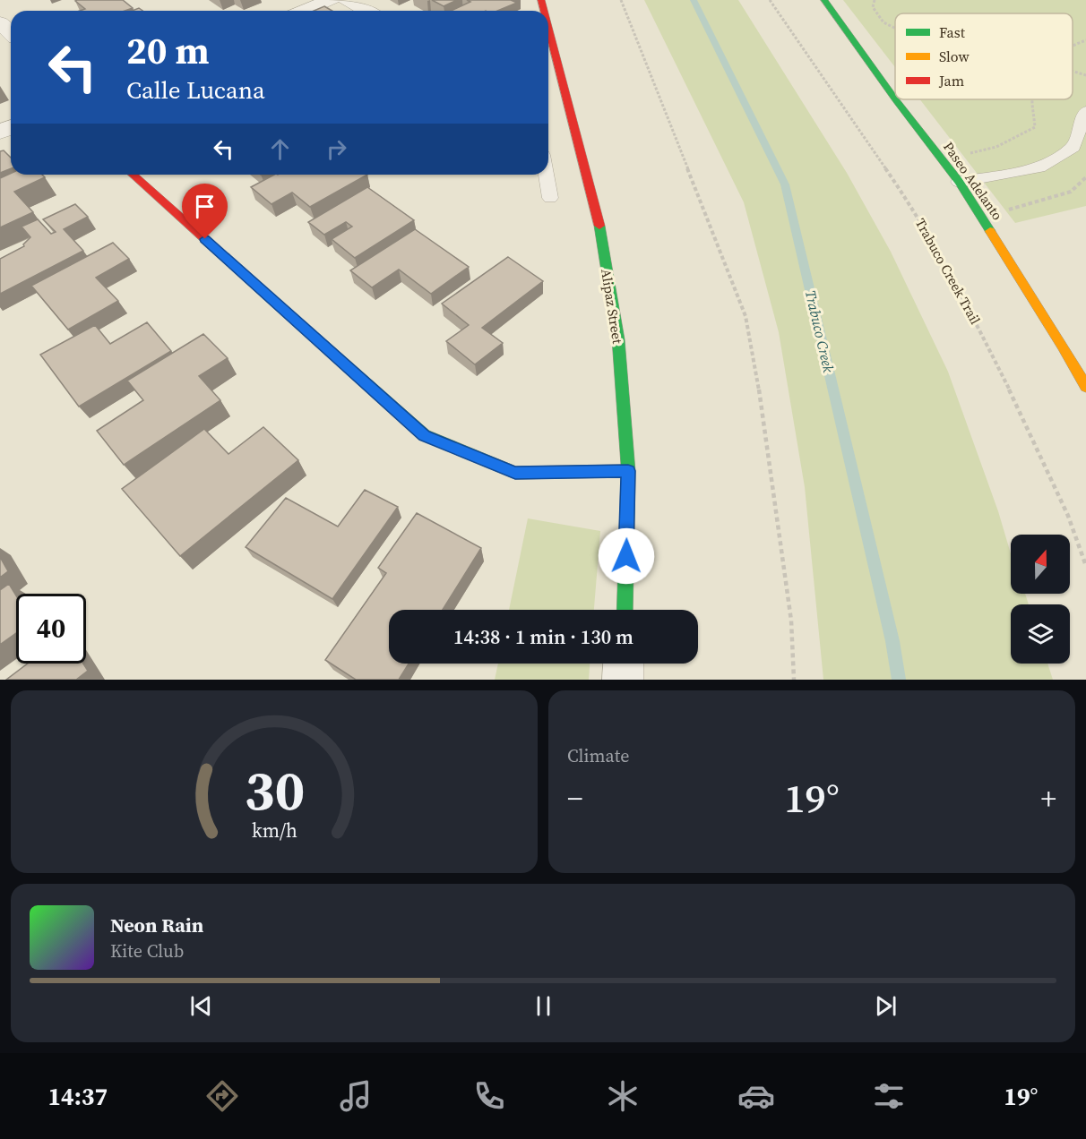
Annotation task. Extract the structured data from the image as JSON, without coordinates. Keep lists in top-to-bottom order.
{
  "streets": {
    "street": ["Paseo Adelanto", "Alipaz Street"],
    "path": ["Trabuco Creek Trail"]
  },
  "water": ["Trabuco Creek"],
  "legend": ["Fast", "Slow", "Jam"],
  "north": "top",
  "page": {
    "turn": ["20 m", "Calle Lucana"],
    "limit": "40",
    "trip": "14:38 · 1 min · 130 m",
    "tile": "Climate",
    "heat": ["−", "19°", "+"],
    "song": ["Neon Rain", "Kite Club"],
    "tabs": ["14:37", "19°"],
    "gauge": ["30", "km/h"]
  }
}
